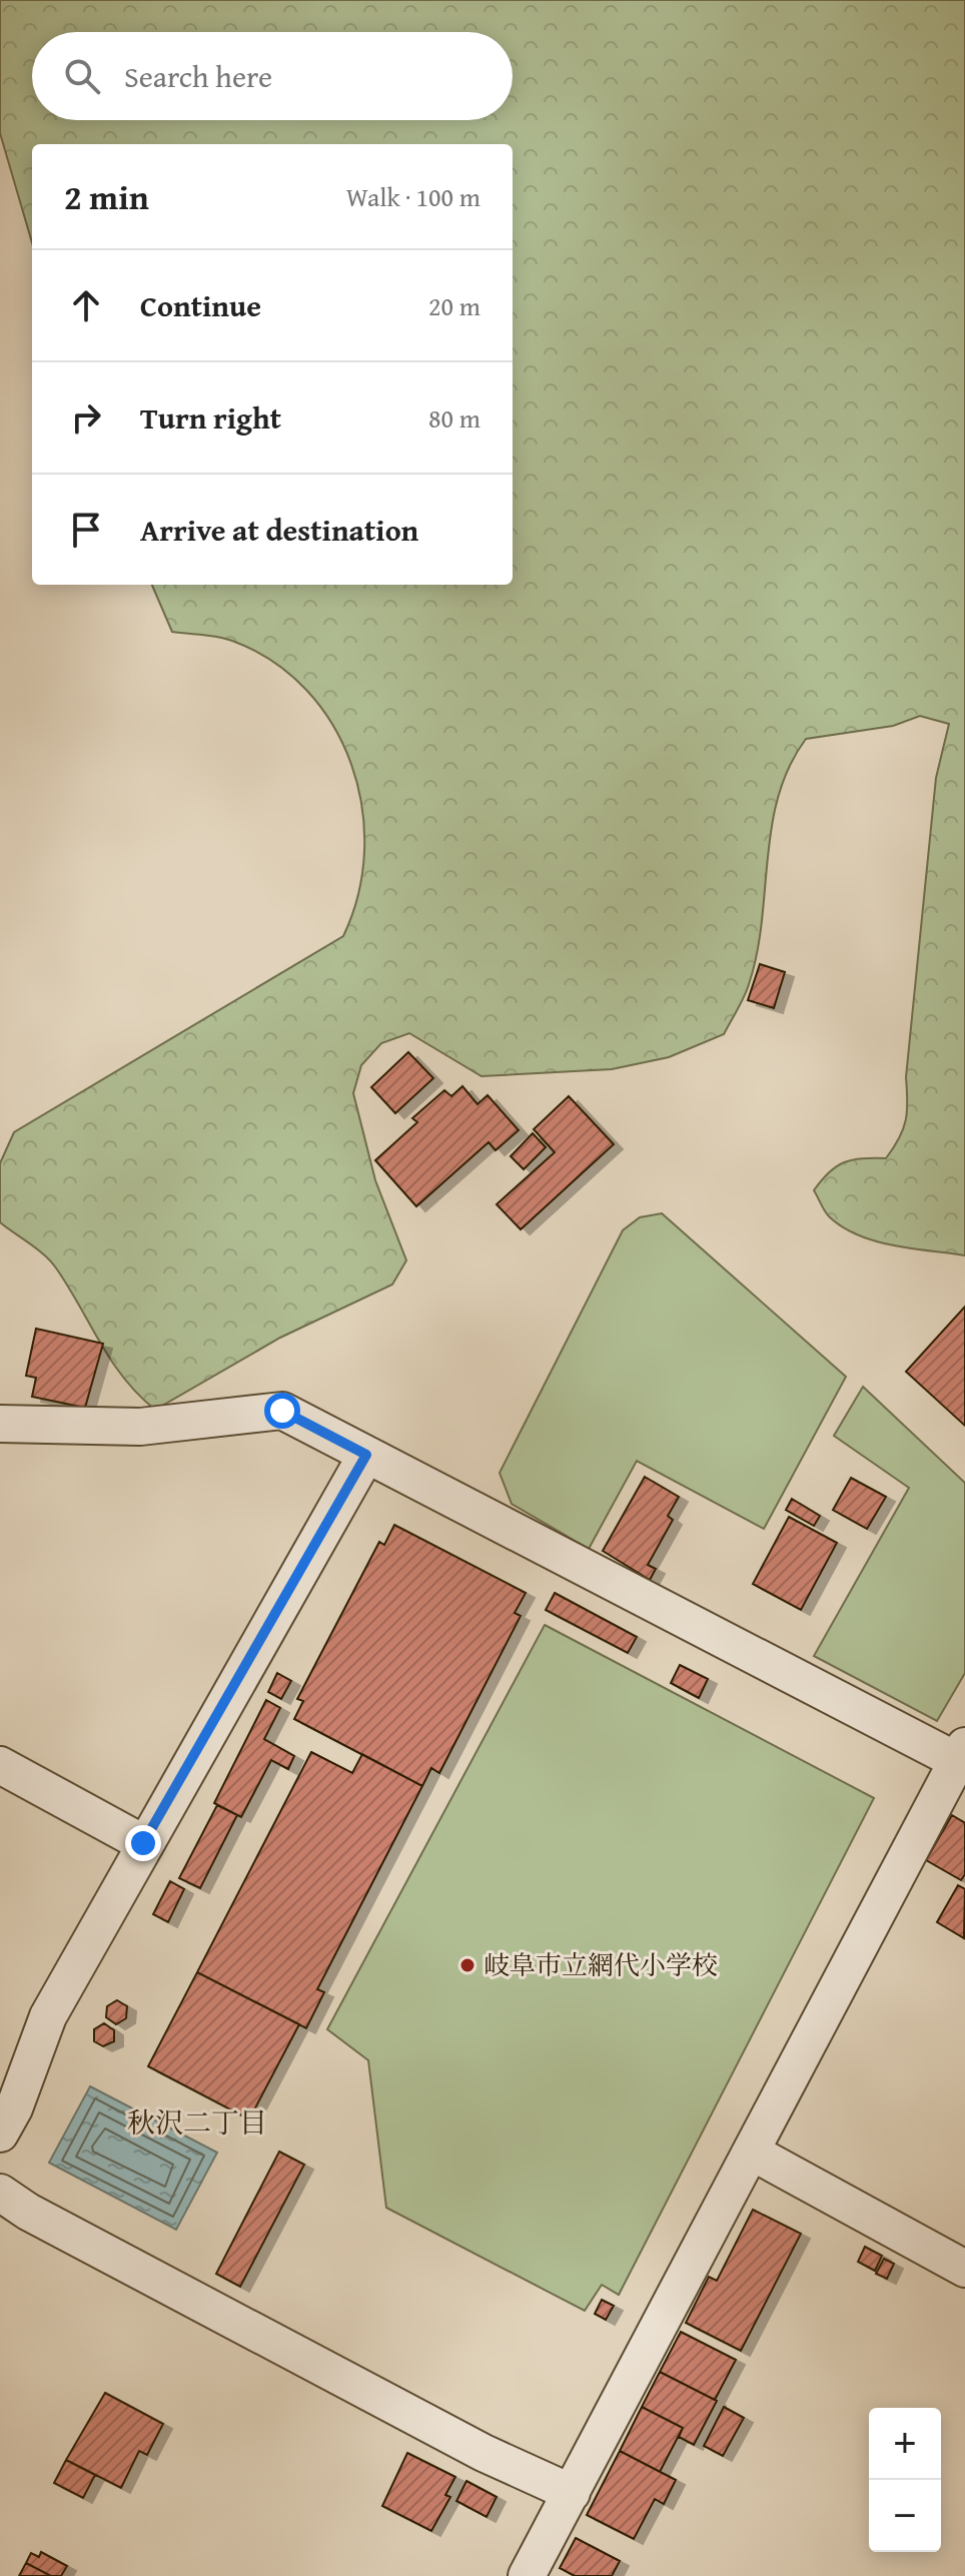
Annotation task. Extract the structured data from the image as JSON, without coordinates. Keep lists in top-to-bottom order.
{
  "districts": ["秋沢二丁目"],
  "places": ["岐阜市立網代小学校"],
  "page": {
    "search": "Search here",
    "heading": ["2 min", "Walk · 100 m"],
    "list": [
      ["Continue", "20 m"],
      ["Turn right", "80 m"],
      "Arrive at destination"
    ],
    "map_buttons": ["+", "−"]
  }
}
